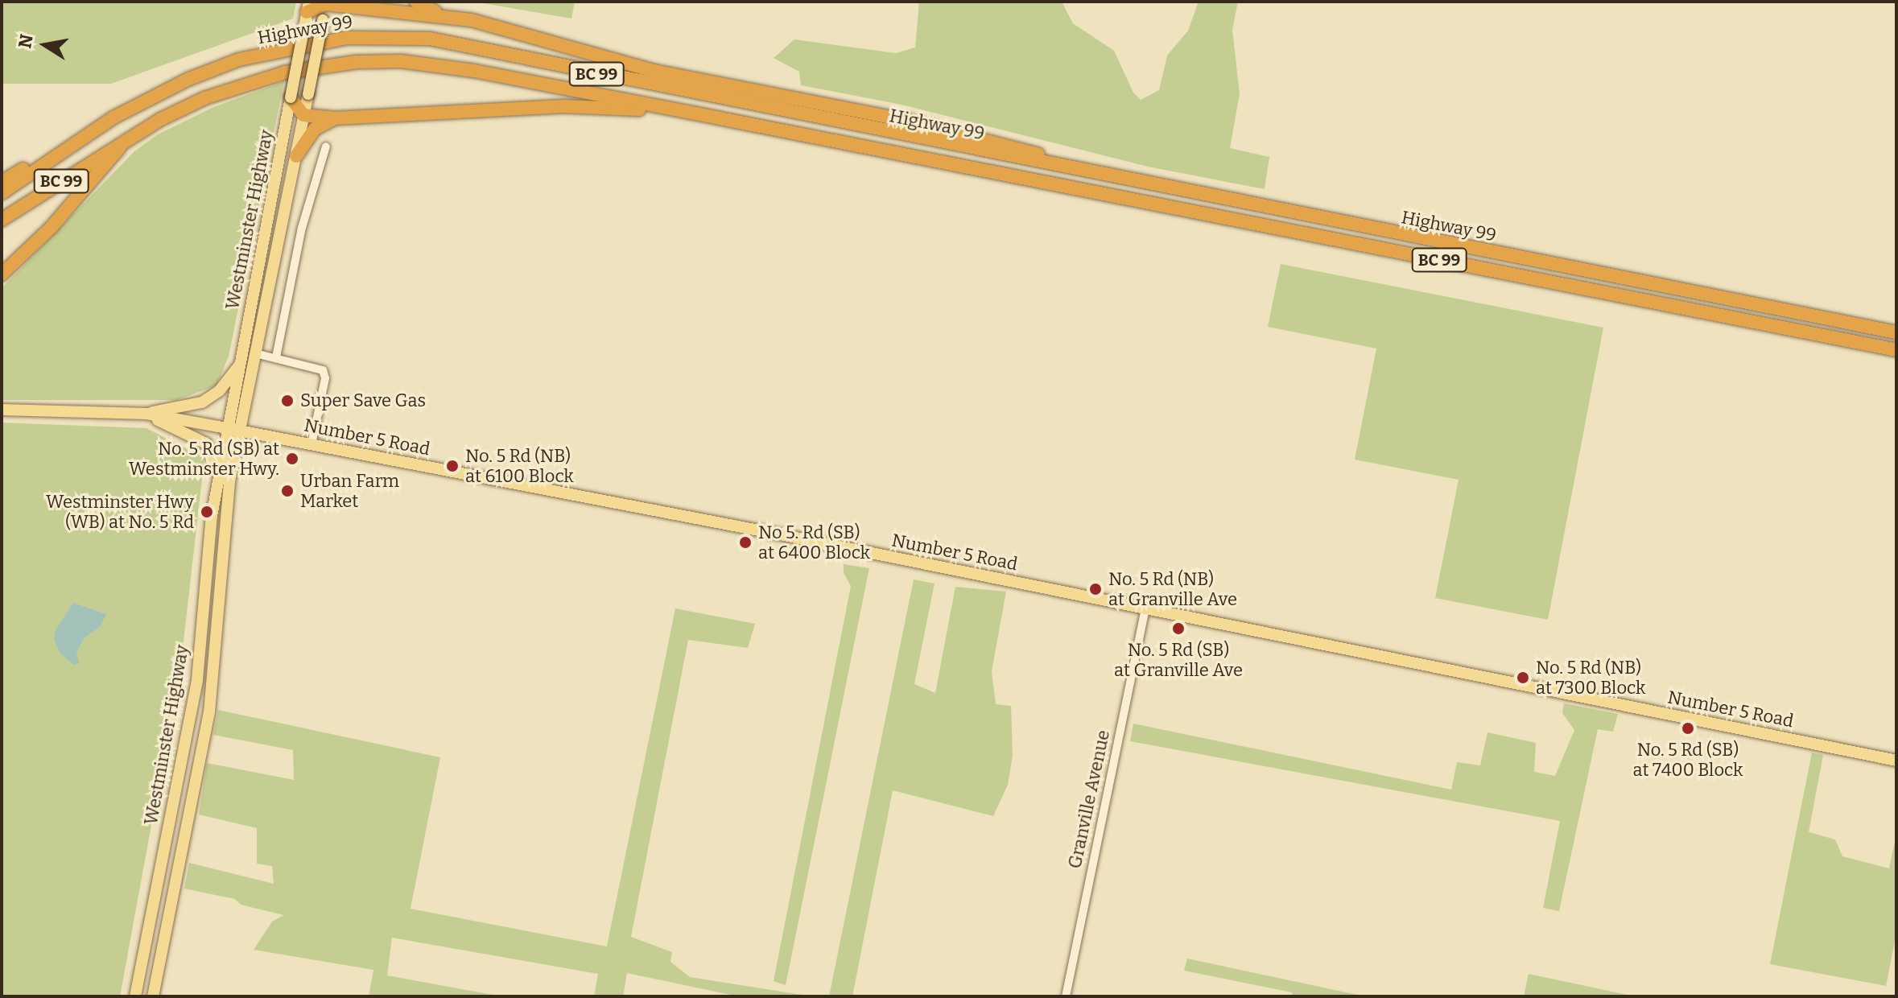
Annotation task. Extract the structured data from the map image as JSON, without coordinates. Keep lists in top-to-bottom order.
{
  "streets": {
    "highway": ["Highway 99", "BC 99"],
    "main road": ["Westminster Highway", "Number 5 Road"],
    "street": ["Granville Avenue"]
  },
  "crossings": [
    ["Westminster Highway", "Number 5 Road"],
    ["Number 5 Road", "Granville Avenue"]
  ],
  "places": [
    "Super Save Gas",
    "No. 5 Rd (SB) at Westminster Hwy.",
    "No. 5 Rd (NB) at 6100 Block",
    "Urban Farm Market",
    "Westminster Hwy (WB) at No. 5 Rd",
    "No 5. Rd (SB) at 6400 Block",
    "No. 5 Rd (NB) at Granville Ave",
    "No. 5 Rd (SB) at Granville Ave",
    "No. 5 Rd (NB) at 7300 Block",
    "No. 5 Rd (SB) at 7400 Block"
  ],
  "north": "left"
}
